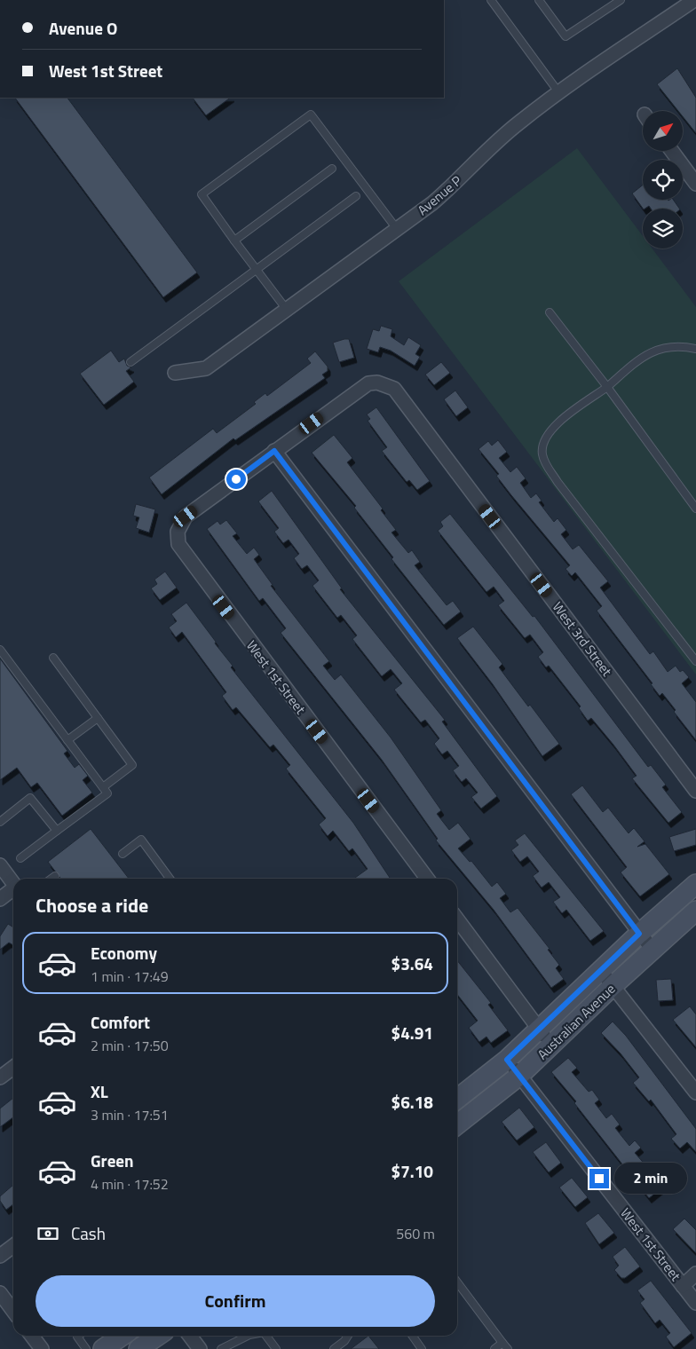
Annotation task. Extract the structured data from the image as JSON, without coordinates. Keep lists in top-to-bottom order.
{
  "streets": {
    "main road": ["Australian Avenue"],
    "street": ["Avenue P", "West 3rd Street", "West 1st Street"]
  },
  "crossings": [
    ["West 3rd Street", "West 1st Street"],
    ["West 1st Street", "Australian Avenue"]
  ],
  "north": "top right",
  "page": {
    "banner": ["Avenue O", "West 1st Street"],
    "heading": "Choose a ride",
    "list": [
      {
        "name": "Economy",
        "note": "1 min · 17:49",
        "value": "$3.64"
      },
      {
        "name": "Comfort",
        "note": "2 min · 17:50",
        "value": "$4.91"
      },
      {
        "name": "XL",
        "note": "3 min · 17:51",
        "value": "$6.18"
      },
      {
        "name": "Green",
        "note": "4 min · 17:52",
        "value": "$7.10"
      }
    ],
    "bubble": "2 min",
    "pay": ["Cash", "560 m"],
    "buttons": "Confirm"
  }
}
